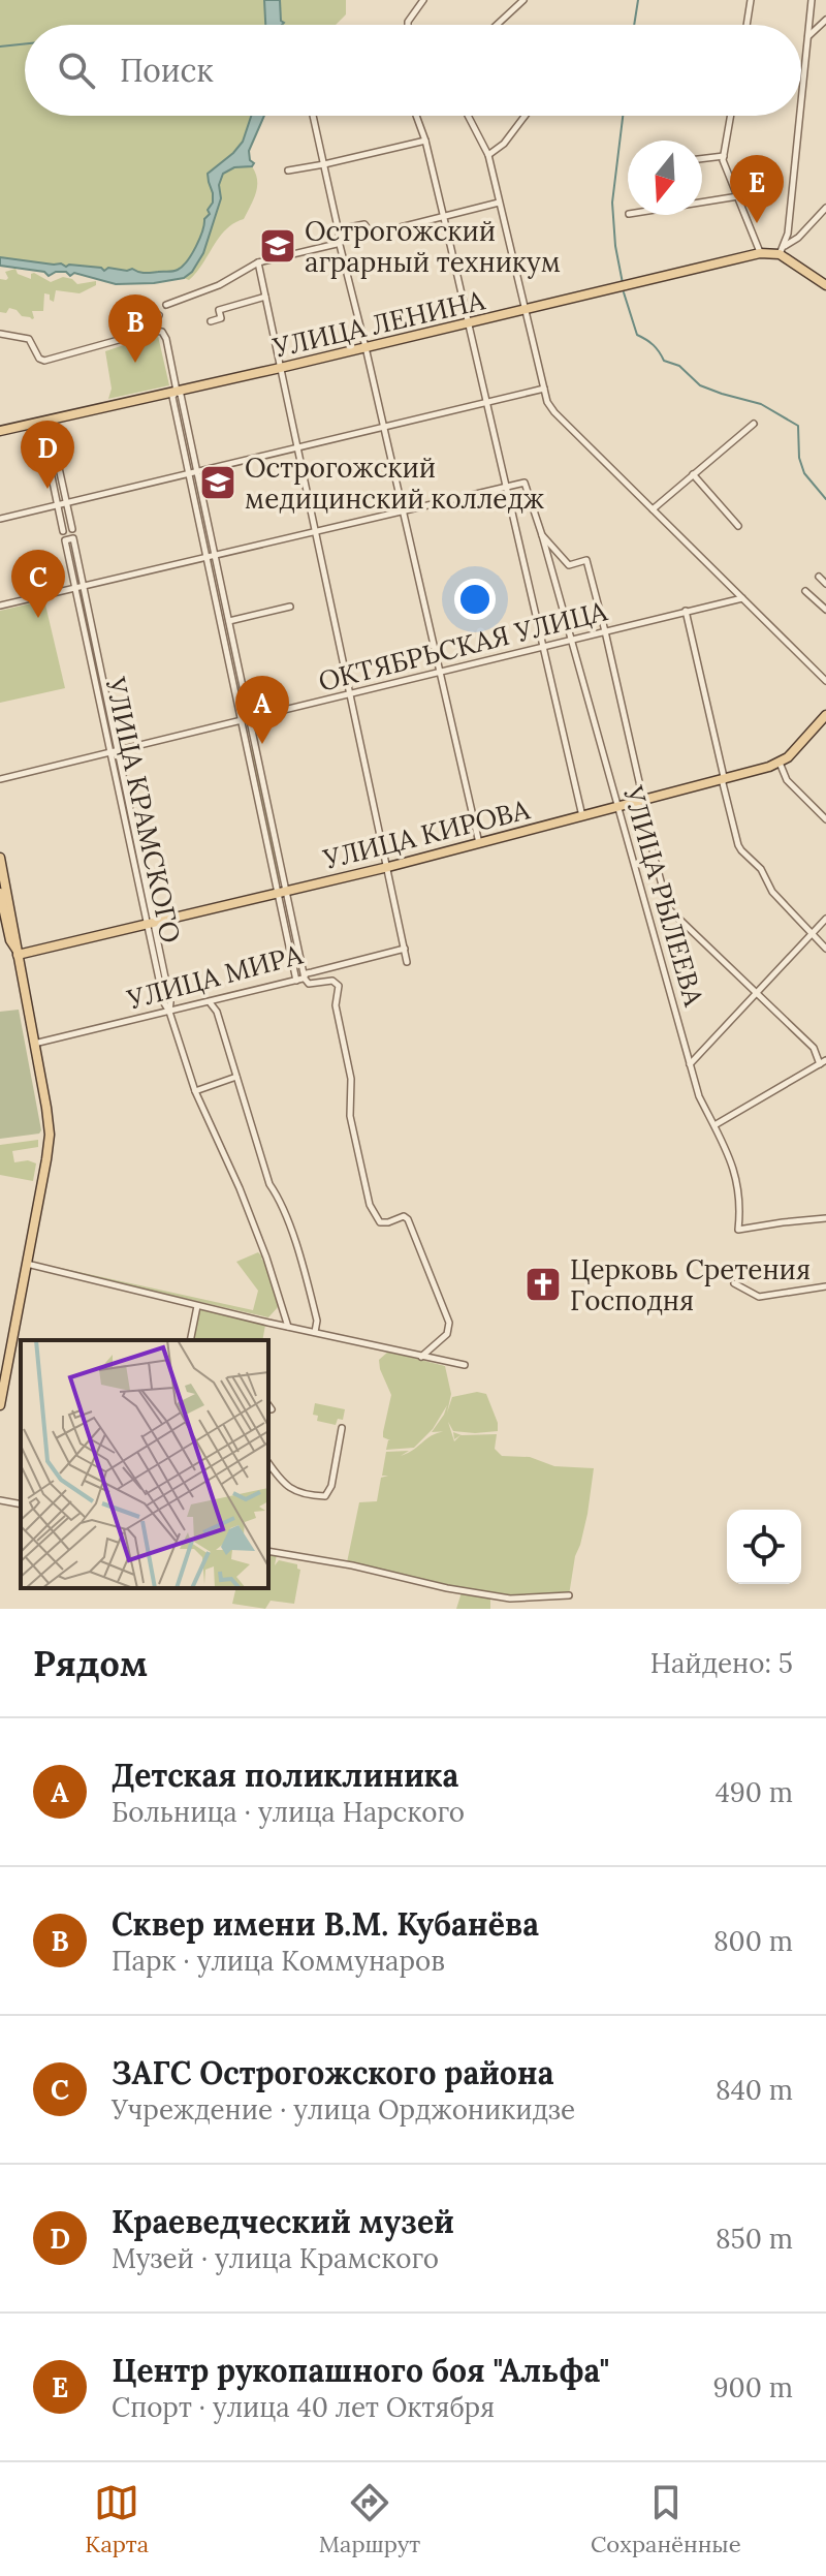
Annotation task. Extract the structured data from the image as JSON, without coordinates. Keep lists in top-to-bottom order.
{
  "streets": {
    "main road": ["УЛИЦА ЛЕНИНА", "УЛИЦА КИРОВА"],
    "street": [
      "ОКТЯБРЬСКАЯ УЛИЦА",
      "УЛИЦА КРАМСКОГО",
      "УЛИЦА РЫЛЕЕВА",
      "УЛИЦА МИРА"
    ]
  },
  "crossings": [
    ["ОКТЯБРЬСКАЯ УЛИЦА", "УЛИЦА КРАМСКОГО"],
    ["ОКТЯБРЬСКАЯ УЛИЦА", "УЛИЦА РЫЛЕЕВА"],
    ["УЛИЦА КРАМСКОГО", "УЛИЦА КИРОВА"],
    ["УЛИЦА КРАМСКОГО", "УЛИЦА МИРА"],
    ["УЛИЦА КИРОВА", "УЛИЦА РЫЛЕЕВА"]
  ],
  "places": {
    "school or university": ["Острогожский аграрный техникум", "Острогожский медицинский колледж"],
    "church": ["Церковь Сретения Господня"]
  },
  "north": "bottom",
  "page": {
    "search": "Поиск",
    "pins": [
      "E",
      "B",
      "D",
      "C",
      "A"
    ],
    "heading": ["Рядом", "Найдено: 5"],
    "list": [
      {
        "mark": "A",
        "name": "Детская поликлиника",
        "note": "Больница · улица Нарского",
        "value": "490 m"
      },
      {
        "mark": "B",
        "name": "Сквер имени В.М. Кубанёва",
        "note": "Парк · улица Коммунаров",
        "value": "800 m"
      },
      {
        "mark": "C",
        "name": "ЗАГС Острогожского района",
        "note": "Учреждение · улица Орджоникидзе",
        "value": "840 m"
      },
      {
        "mark": "D",
        "name": "Краеведческий музей",
        "note": "Музей · улица Крамского",
        "value": "850 m"
      },
      {
        "mark": "E",
        "name": "Центр рукопашного боя \"Альфа\"",
        "note": "Спорт · улица 40 лет Октября",
        "value": "900 m"
      }
    ],
    "nav": ["Карта", "Маршрут", "Сохранённые"]
  }
}
